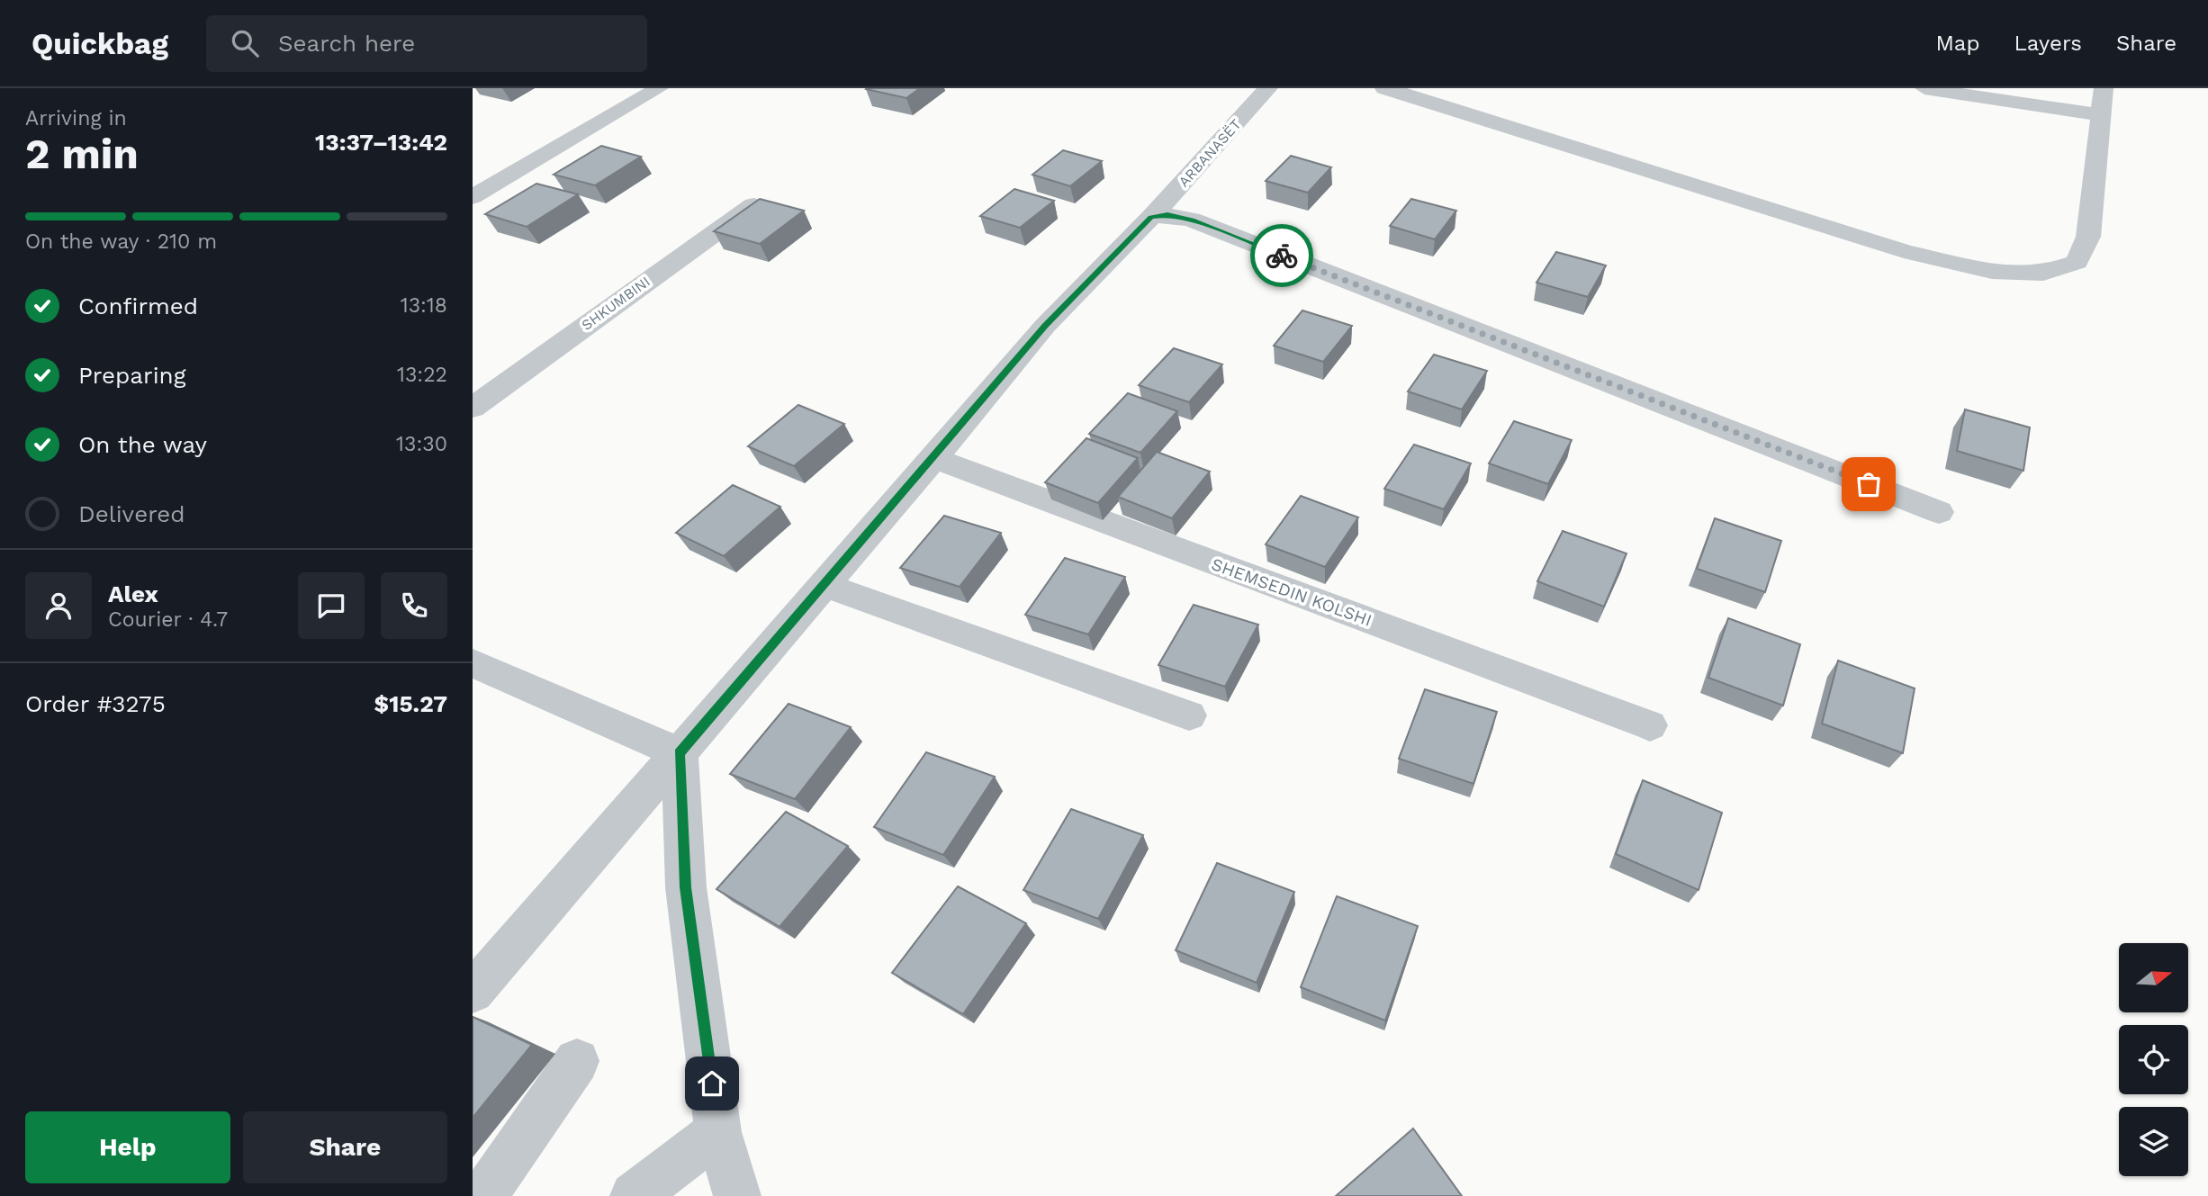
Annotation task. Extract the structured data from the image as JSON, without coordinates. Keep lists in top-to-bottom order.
{
  "streets": {
    "street": ["ARBANASËT", "SHKUMBINI", "SHEMSEDIN KOLSHI"]
  },
  "crossings": [
    ["ARBANASËT", "SHEMSEDIN KOLSHI"]
  ],
  "north": "right",
  "page": {
    "header": "Quickbag",
    "search": "Search here",
    "nav": ["Map", "Layers", "Share"],
    "heading": ["2 min", "Arriving in", "13:37–13:42"],
    "panel": [
      "Alex",
      "Courier · 4.7",
      "Order #3275",
      "$15.27"
    ],
    "bar": "On the way · 210 m",
    "list": [
      ["Confirmed", "13:18"],
      ["Preparing", "13:22"],
      ["On the way", "13:30"],
      "Delivered"
    ],
    "buttons": ["Help", "Share"]
  }
}
